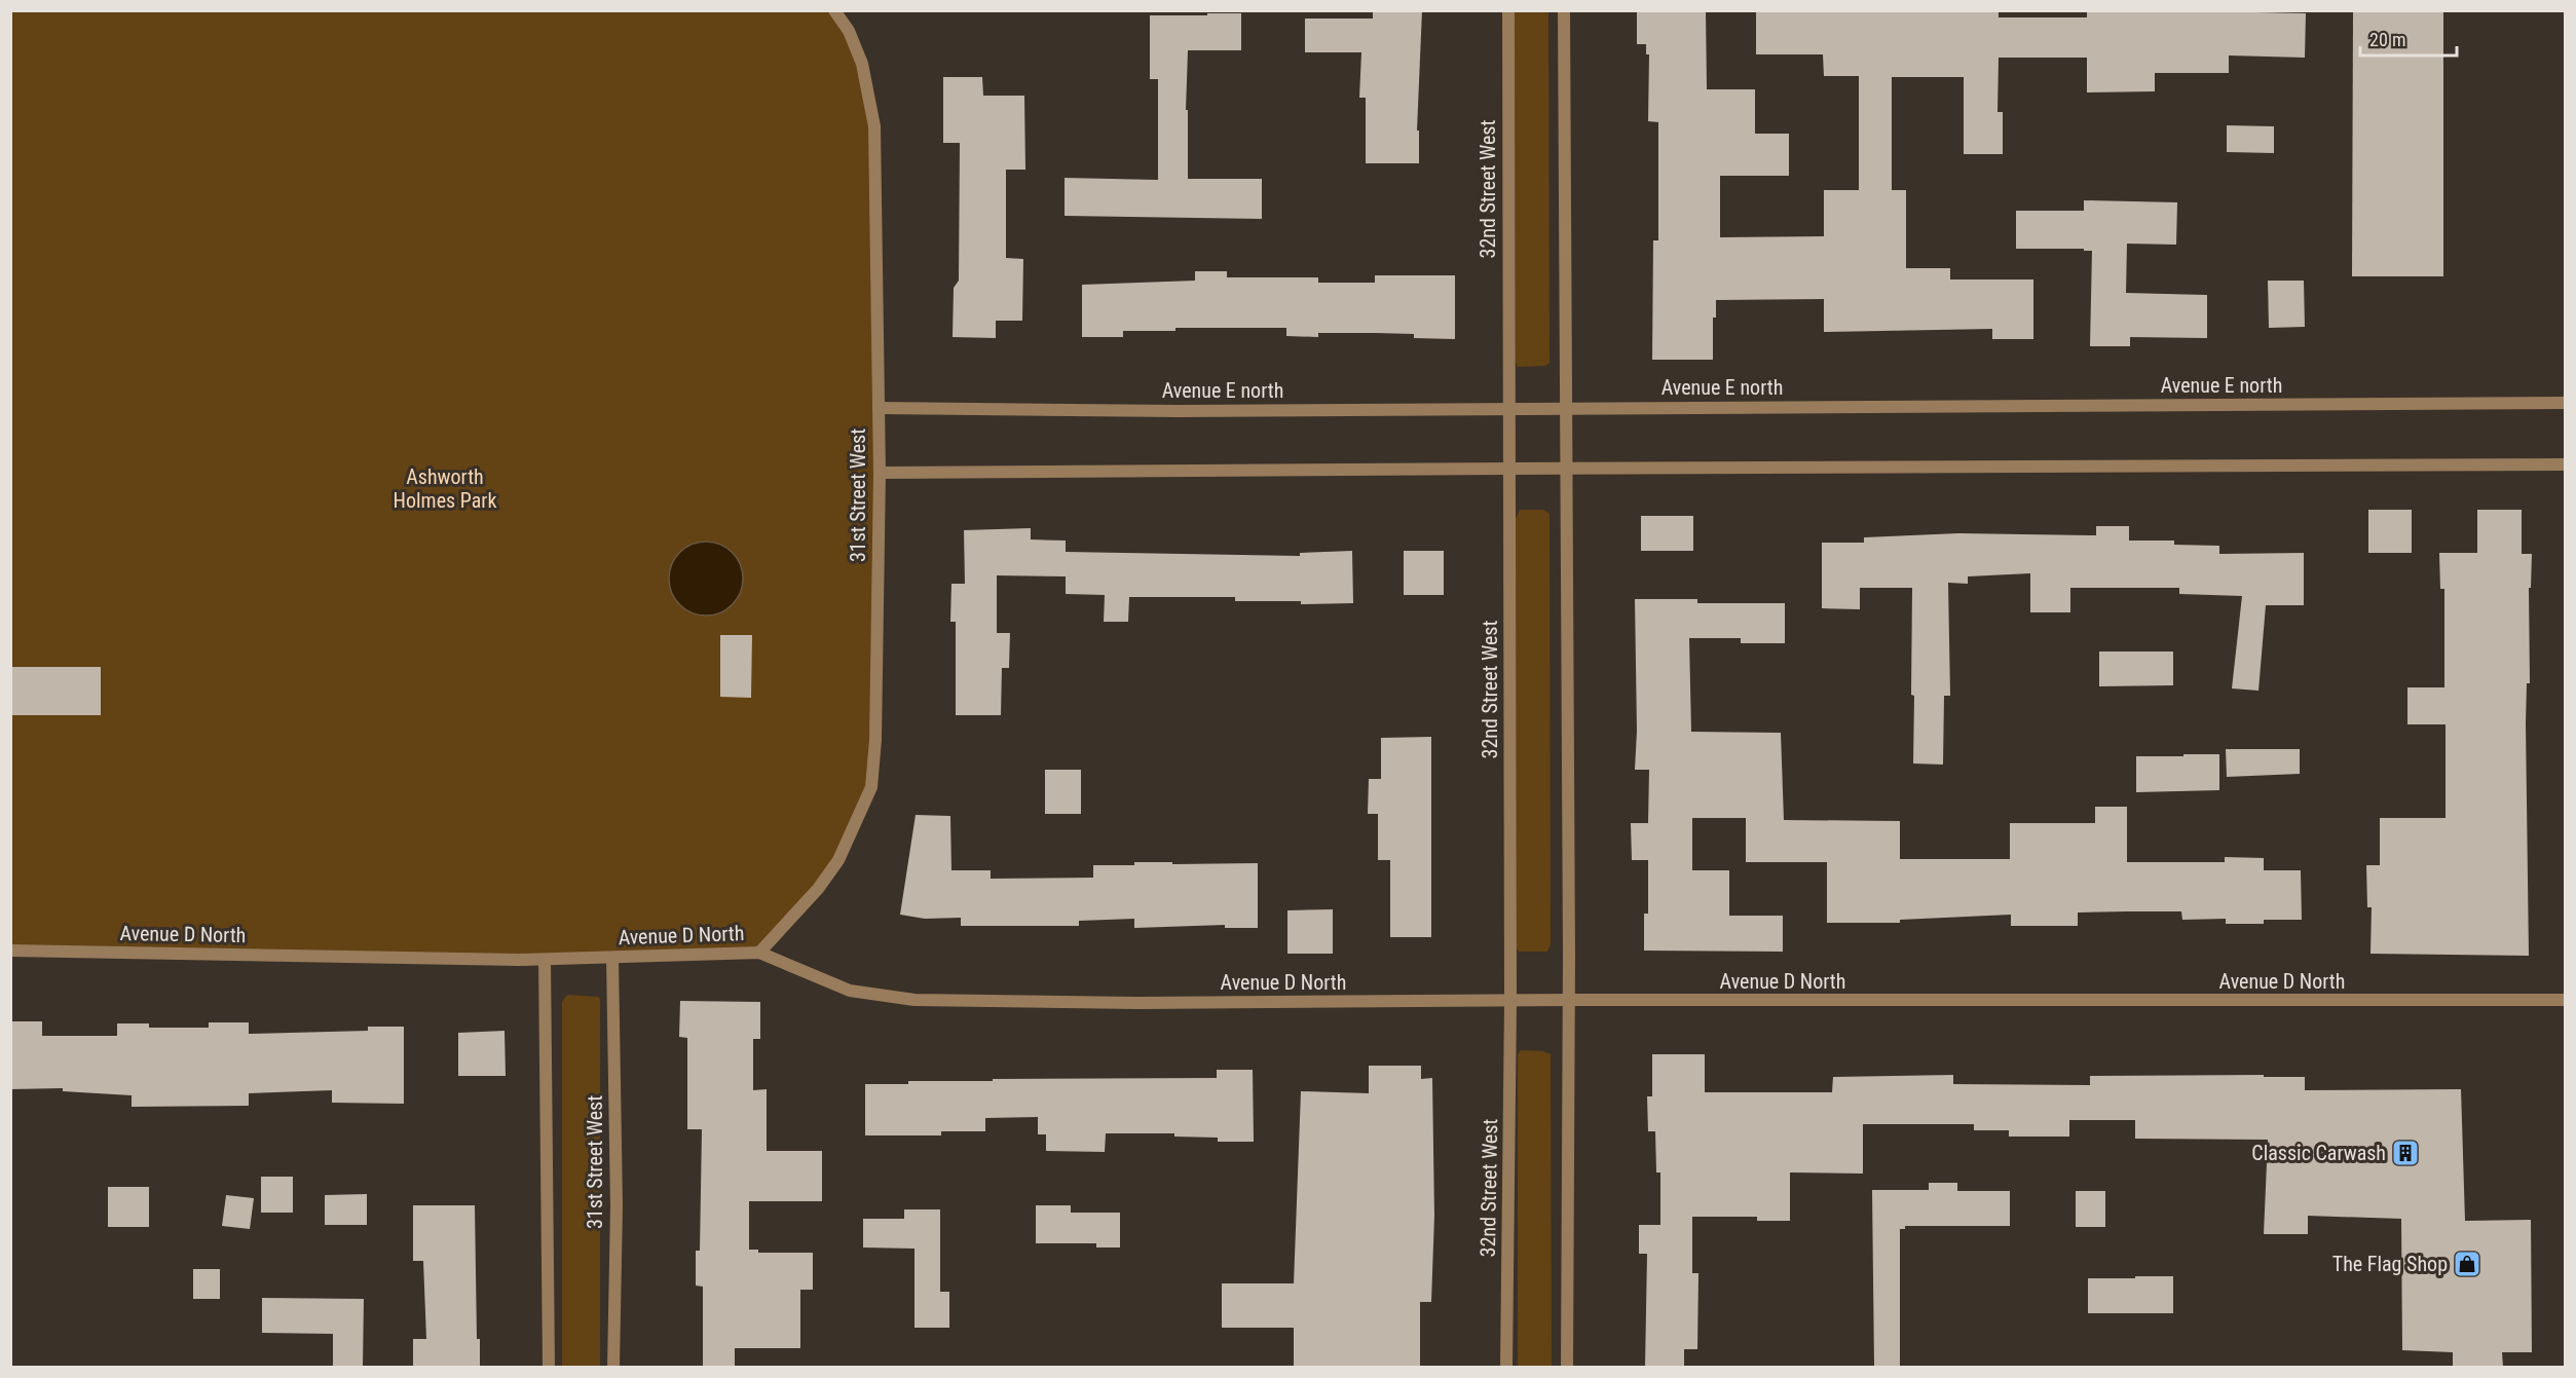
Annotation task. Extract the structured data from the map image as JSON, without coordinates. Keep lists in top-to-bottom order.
{
  "streets": {
    "street": [
      "32nd Street West",
      "Avenue E north",
      "31st Street West",
      "Avenue D North"
    ]
  },
  "crossings": [
    ["32nd Street West", "Avenue E north"],
    ["32nd Street West", "Avenue D North"],
    ["Avenue E north", "31st Street West"],
    ["31st Street West", "Avenue D North"]
  ],
  "parks": ["Ashworth Holmes Park"],
  "places": {
    "building": ["Classic Carwash"],
    "shop": ["The Flag Shop"]
  },
  "scale_bar": "20 m"
}
